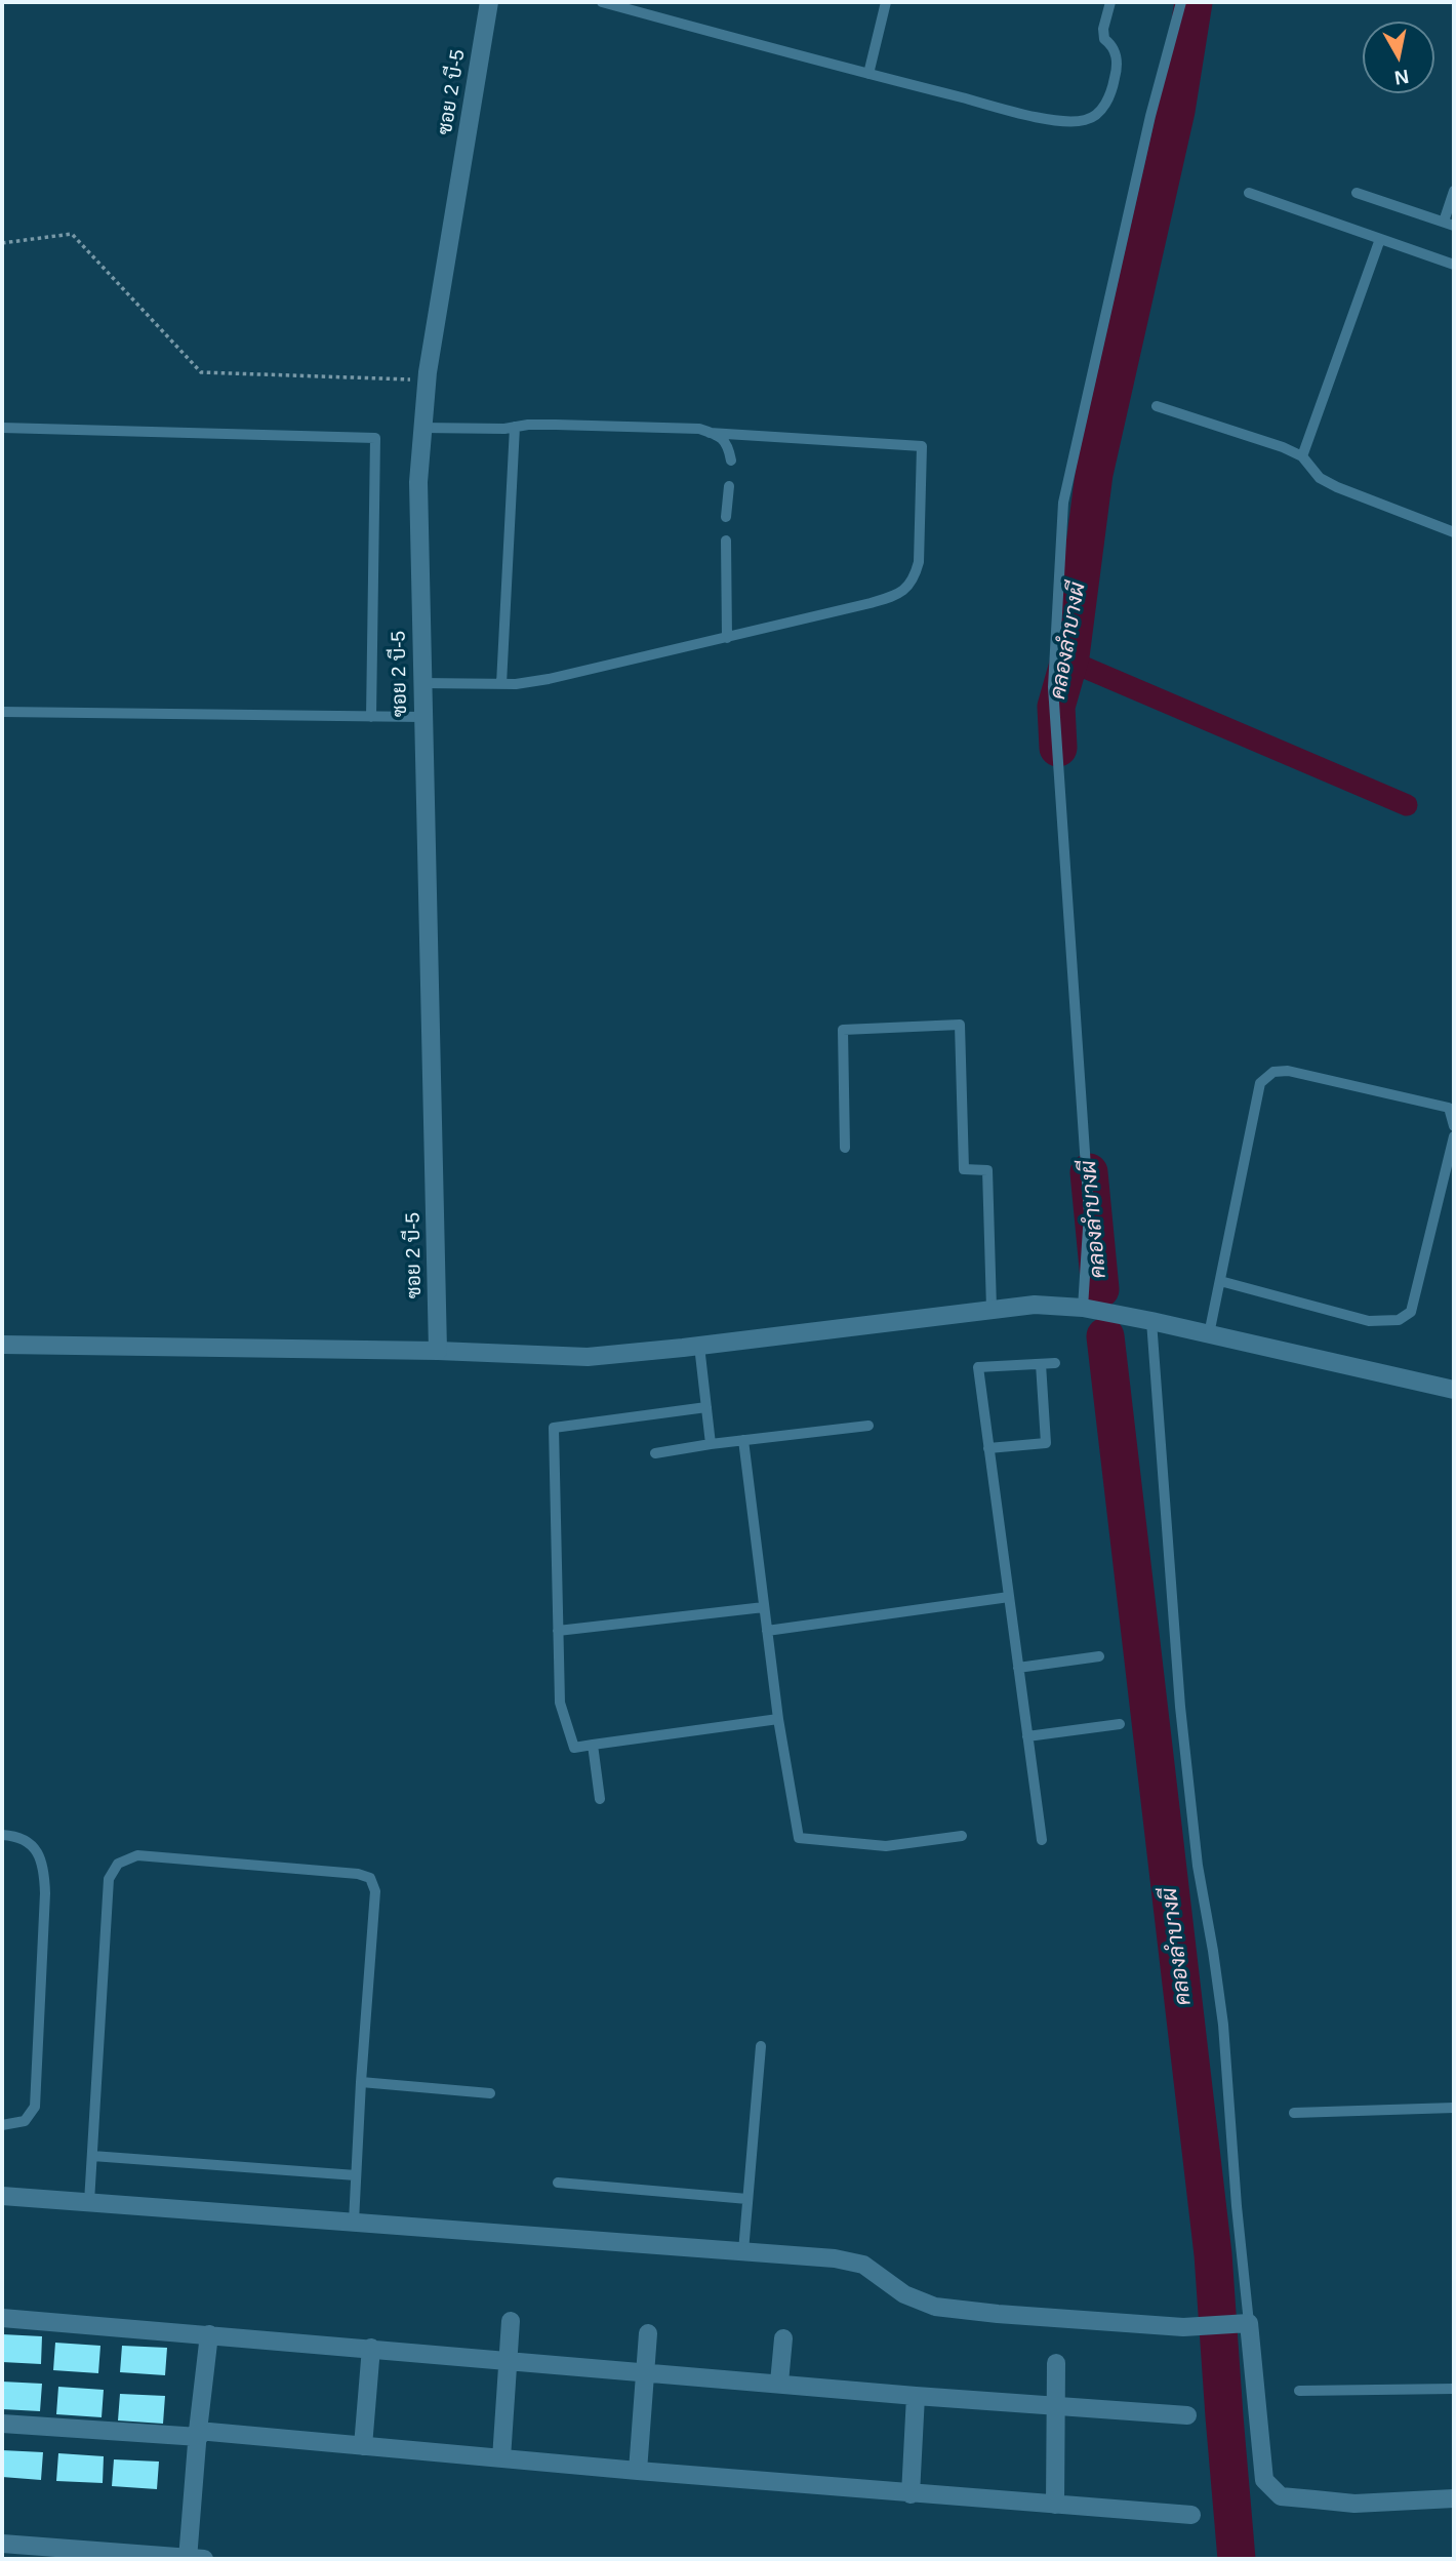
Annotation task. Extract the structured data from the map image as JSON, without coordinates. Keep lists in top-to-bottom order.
{
  "streets": {
    "street": ["ซอย 2 บี-5"]
  },
  "water": ["คลองลำบางผี"],
  "north": "bottom"
}
